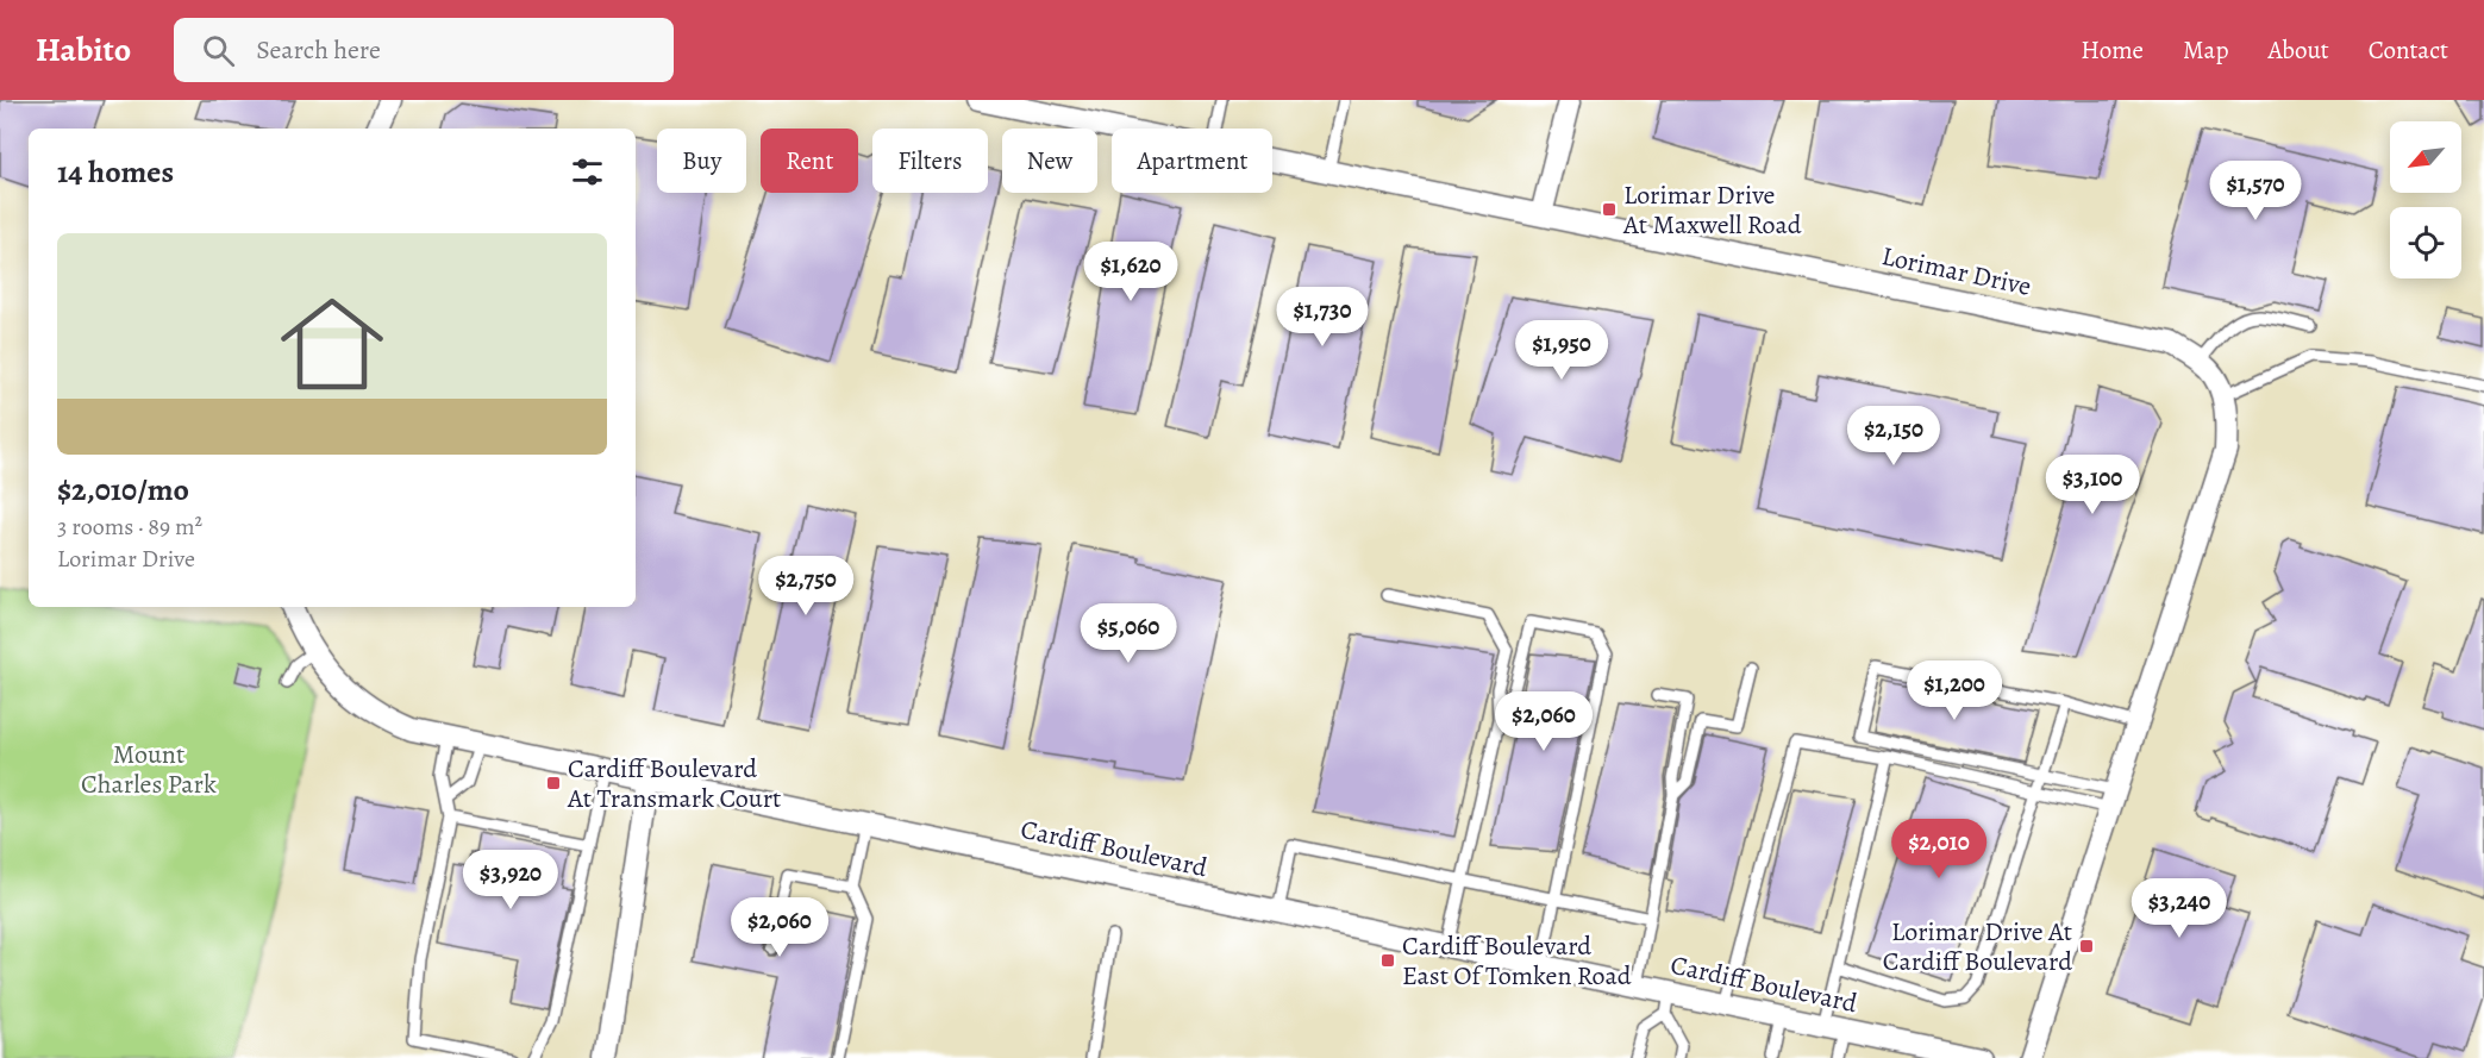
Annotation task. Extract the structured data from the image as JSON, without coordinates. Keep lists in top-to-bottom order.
{
  "streets": {
    "street": ["Lorimar Drive", "Cardiff Boulevard"]
  },
  "parks": ["Mount Charles Park"],
  "places": {
    "transit": [
      "Lorimar Drive At Maxwell Road",
      "Cardiff Boulevard At Transmark Court",
      "Lorimar Drive At Cardiff Boulevard",
      "Cardiff Boulevard East Of Tomken Road"
    ]
  },
  "north": "bottom left",
  "page": {
    "header": "Habito",
    "search": "Search here",
    "nav": [
      "Home",
      "Map",
      "About",
      "Contact"
    ],
    "chip": [
      "Buy",
      "Rent",
      "Filters",
      "New",
      "Apartment"
    ],
    "heading": "14 homes",
    "price": [
      "$1,570",
      "$1,620",
      "$1,730",
      "$1,950",
      "$2,150",
      "$3,100",
      "$2,750",
      "$5,060",
      "$1,200",
      "$2,060",
      "$2,010",
      "$3,920",
      "$3,240",
      "$2,060"
    ],
    "list": [
      {
        "name": "$2,010/mo",
        "note": "3 rooms · 89 m² · Lorimar Drive"
      }
    ]
  }
}
